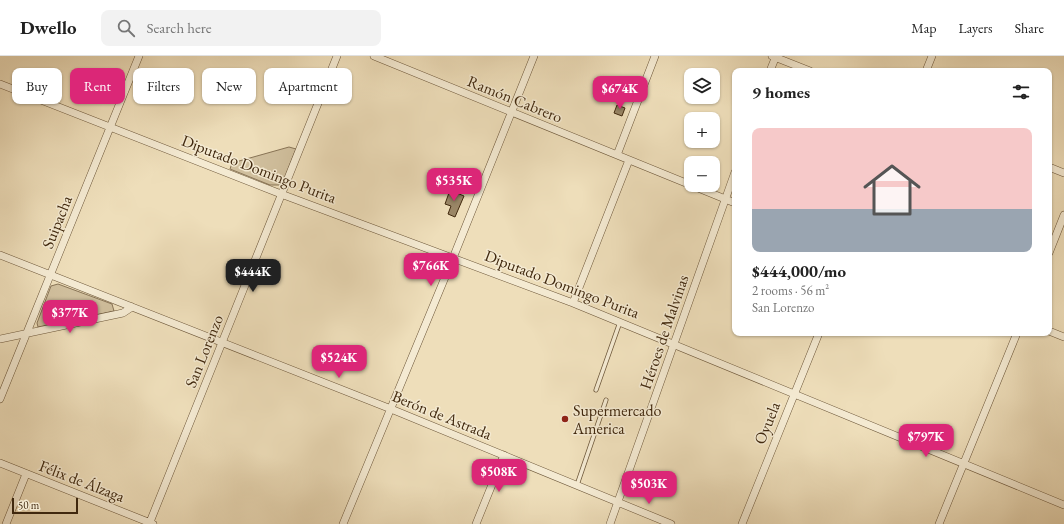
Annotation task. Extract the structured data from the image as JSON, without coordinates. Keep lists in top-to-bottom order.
{
  "streets": {
    "street": [
      "Ramón Cabrero",
      "Diputado Domingo Purita",
      "Suipacha",
      "Héroes de Malvinas",
      "San Lorenzo",
      "Berón de Astrada",
      "Oyuela",
      "Félix de Álzaga"
    ]
  },
  "crossings": [
    ["Ramón Cabrero", "Héroes de Malvinas"],
    ["Diputado Domingo Purita", "Suipacha"],
    ["Diputado Domingo Purita", "Héroes de Malvinas"],
    ["Diputado Domingo Purita", "San Lorenzo"],
    ["Diputado Domingo Purita", "Oyuela"],
    ["Suipacha", "Berón de Astrada"],
    ["Héroes de Malvinas", "Berón de Astrada"],
    ["San Lorenzo", "Berón de Astrada"],
    ["San Lorenzo", "Félix de Álzaga"]
  ],
  "places": ["Supermercado America"],
  "scale_bar": "50 m",
  "page": {
    "header": "Dwello",
    "search": "Search here",
    "nav": ["Map", "Layers", "Share"],
    "map_buttons": ["+", "−"],
    "chip": [
      "Buy",
      "Rent",
      "Filters",
      "New",
      "Apartment"
    ],
    "heading": "9 homes",
    "price": [
      "$674K",
      "$535K",
      "$766K",
      "$444K",
      "$377K",
      "$524K",
      "$797K",
      "$508K",
      "$503K"
    ],
    "list": [
      {
        "name": "$444,000/mo",
        "note": "2 rooms · 56 m² · San Lorenzo"
      }
    ],
    "scale": "50 m"
  }
}
